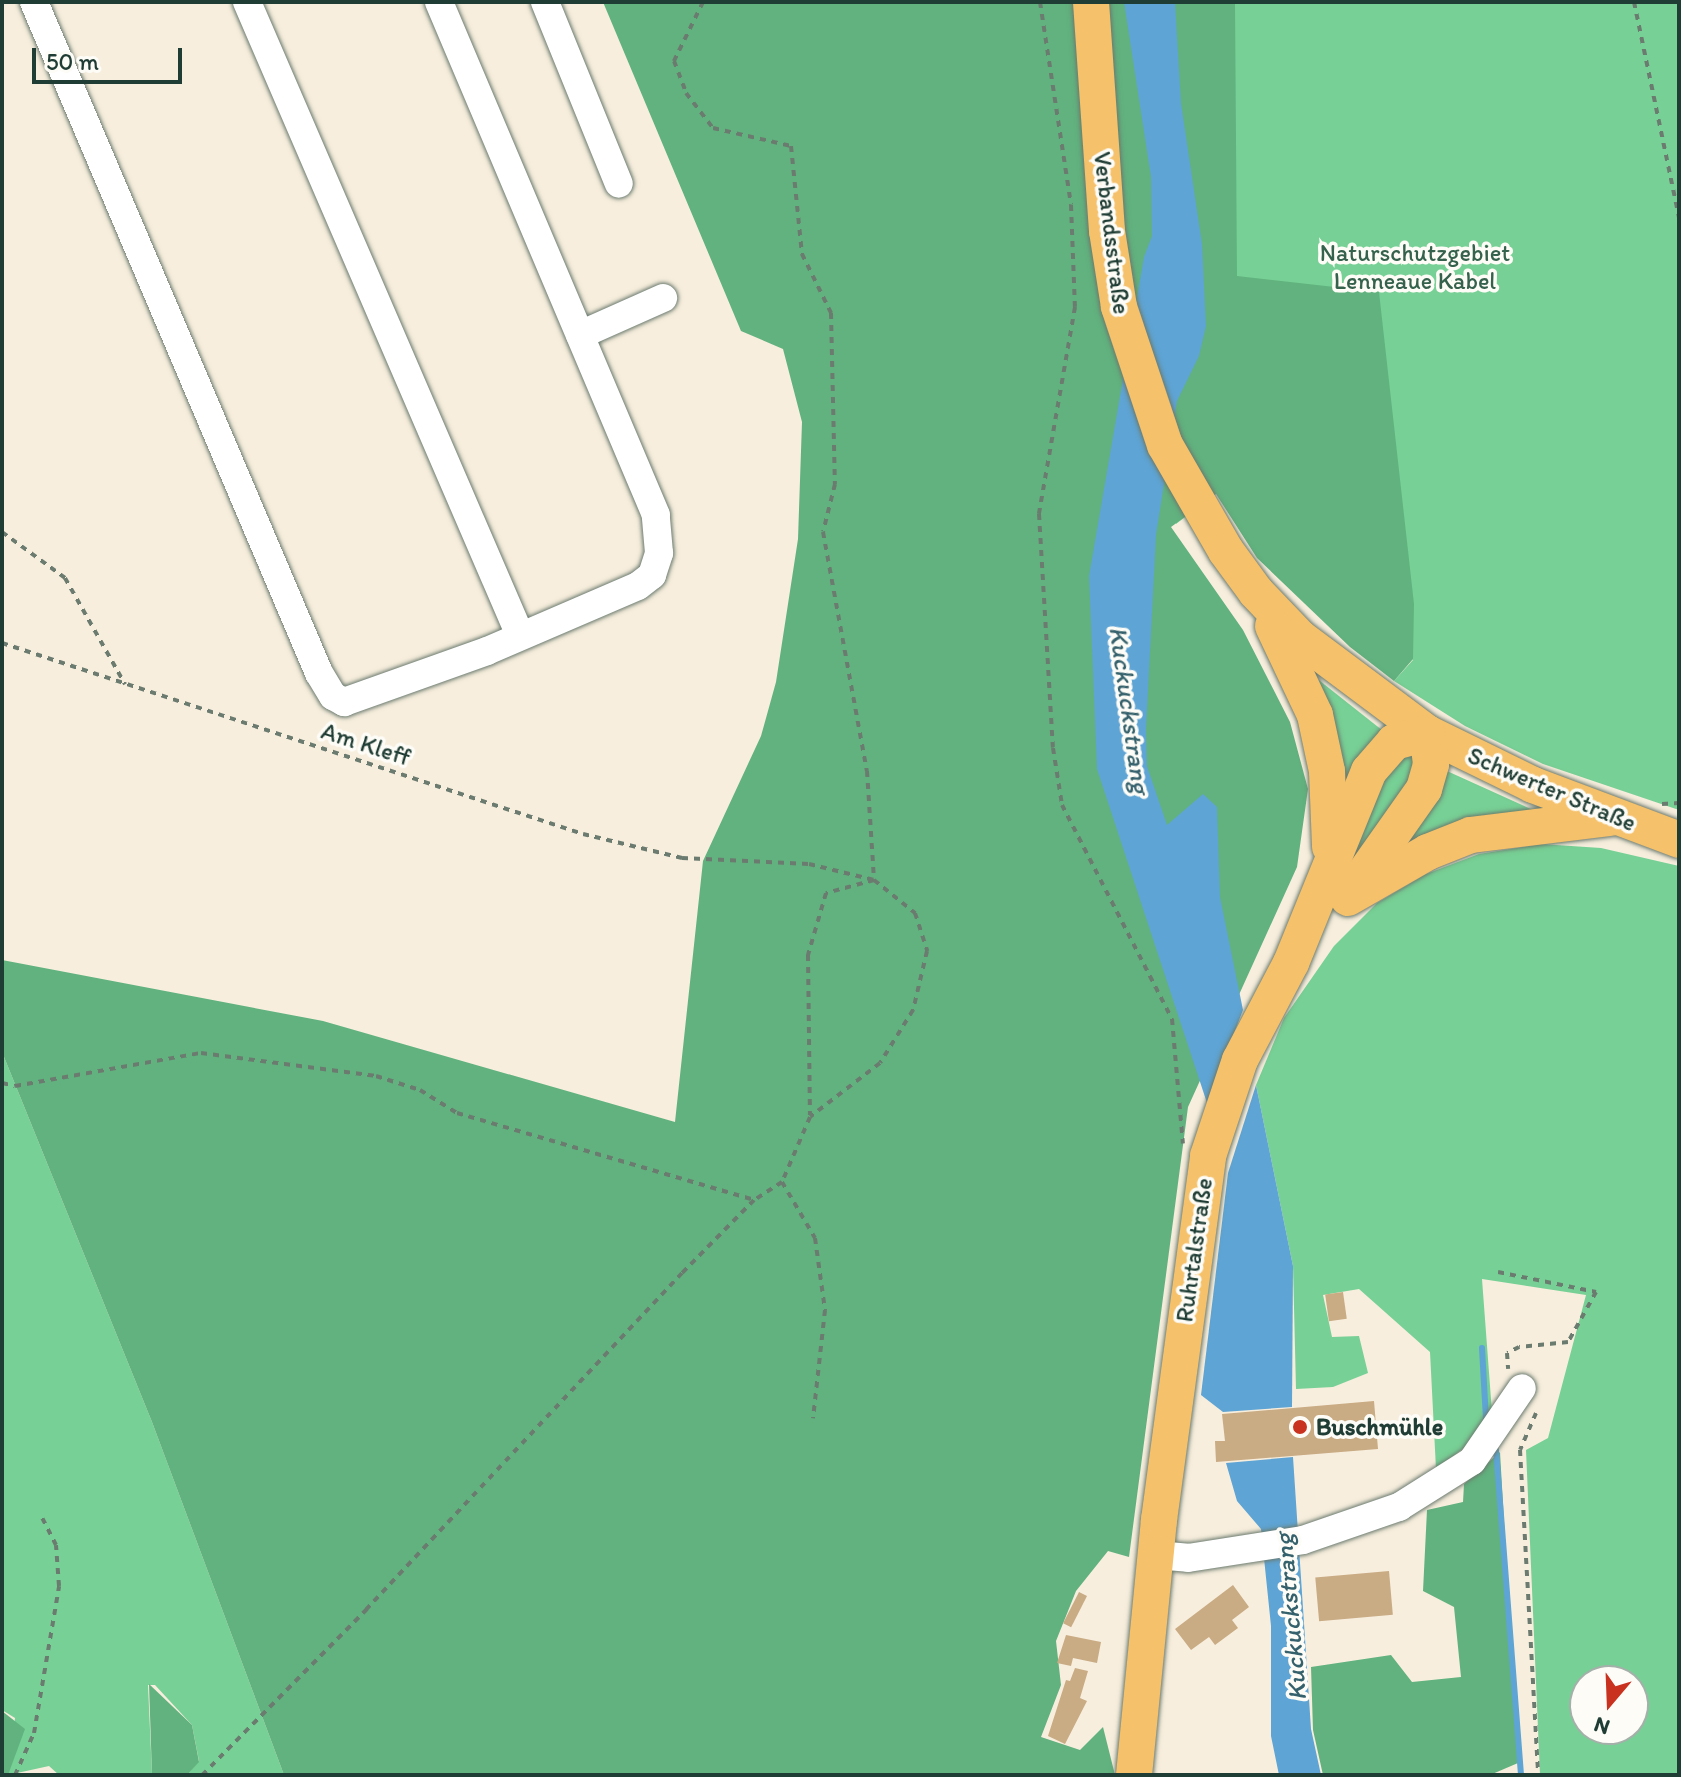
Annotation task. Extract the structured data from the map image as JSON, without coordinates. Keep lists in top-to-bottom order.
{
  "streets": {
    "main road": ["Verbandsstraße", "Schwerter Straße", "Ruhrtalstraße"],
    "path": ["Am Kleff"]
  },
  "crossings": [
    ["Verbandsstraße", "Schwerter Straße"],
    ["Verbandsstraße", "Ruhrtalstraße"],
    ["Schwerter Straße", "Ruhrtalstraße"]
  ],
  "water": ["Kuckuckstrang"],
  "parks": ["Naturschutzgebiet Lenneaue Kabel"],
  "places": ["Buschmühle"],
  "scale_bar": "50 m",
  "north": "bottom"
}
